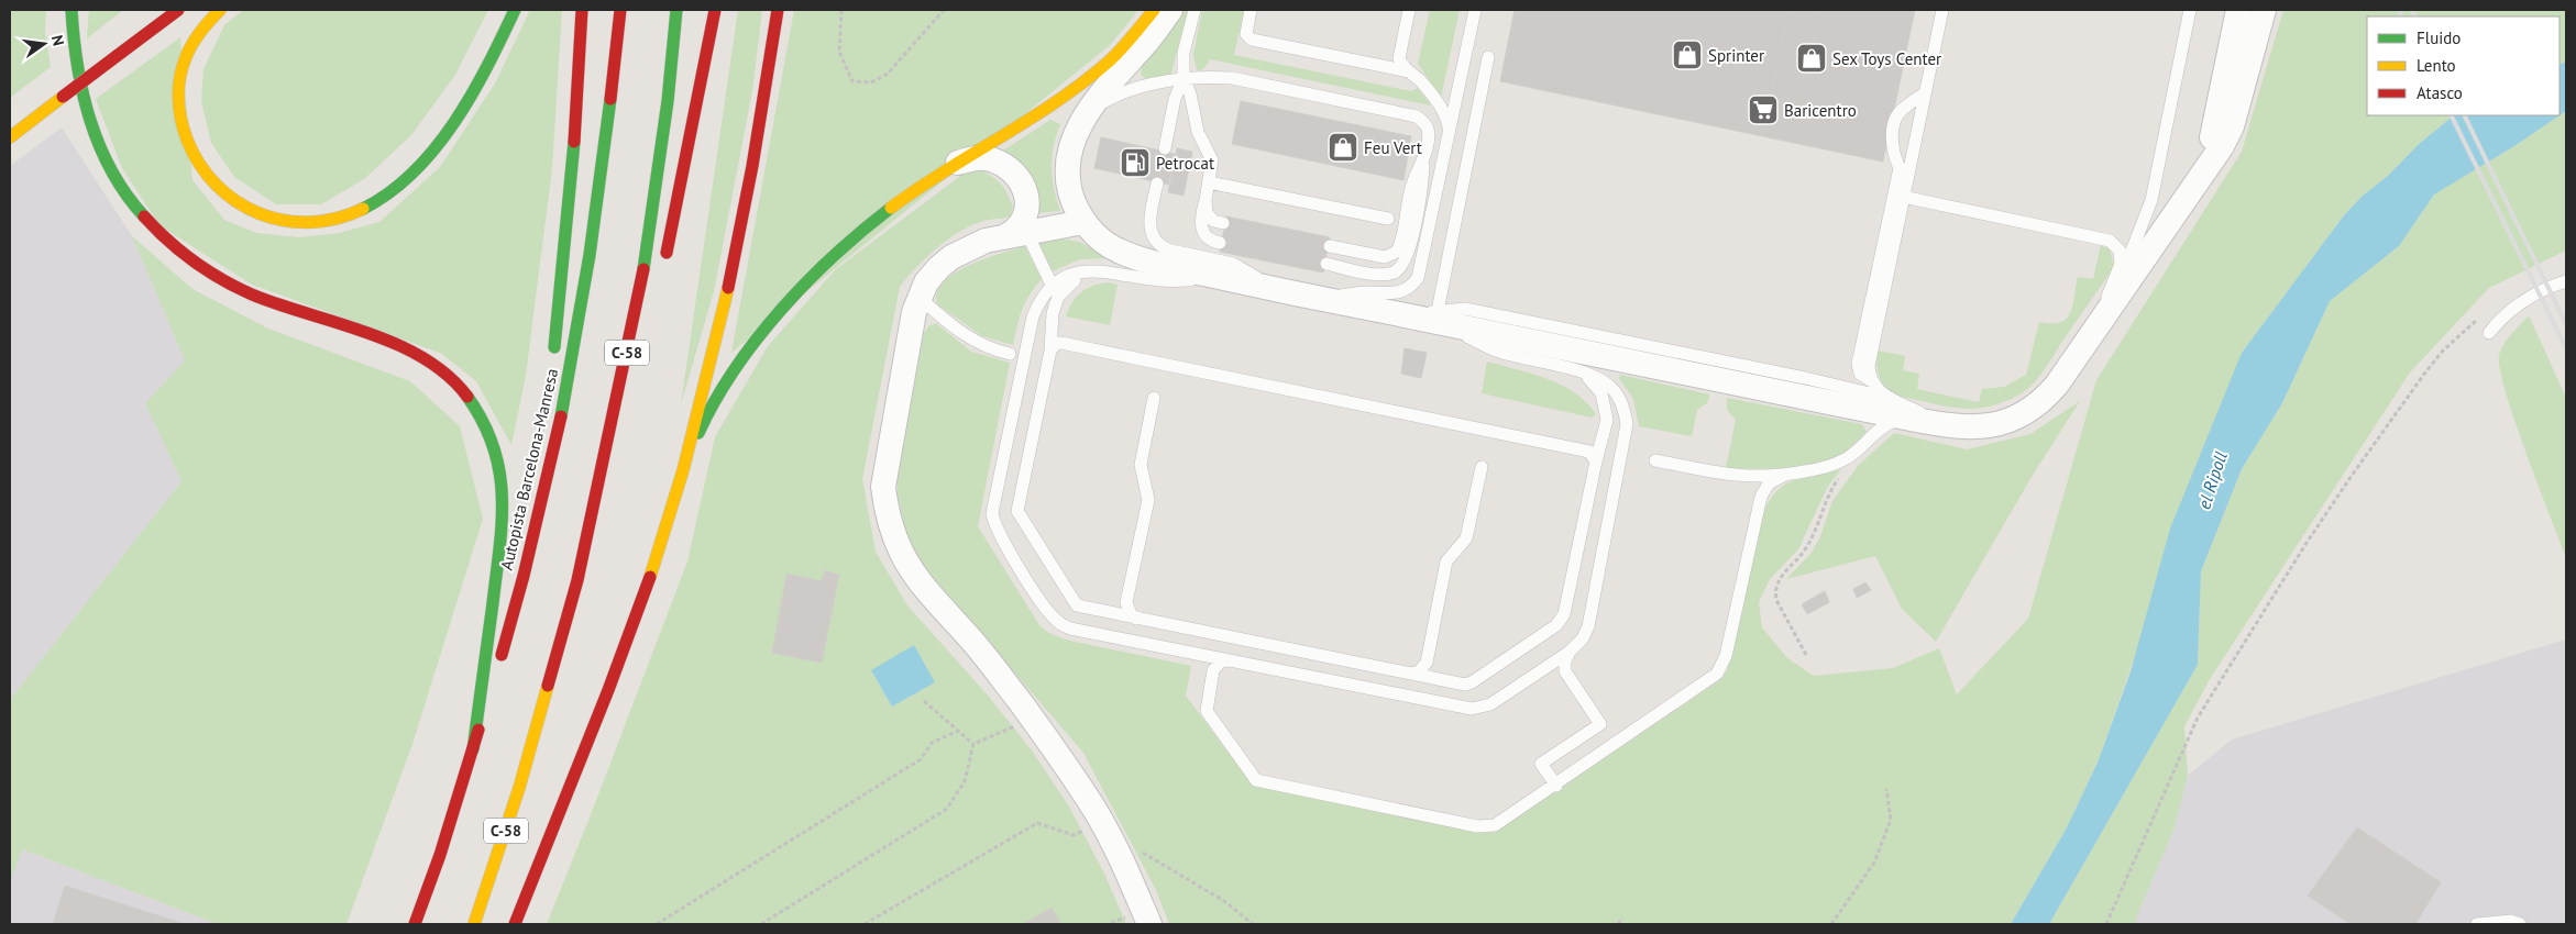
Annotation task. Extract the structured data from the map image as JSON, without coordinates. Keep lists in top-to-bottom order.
{
  "streets": {
    "main road": ["C-58", "Autopista Barcelona-Manresa"]
  },
  "water": ["el Ripoll"],
  "places": {
    "shop": ["Sprinter", "Sex Toys Center", "Feu Vert"],
    "supermarket": ["Baricentro"],
    "fuel station": ["Petrocat"]
  },
  "legend": ["Fluido", "Lento", "Atasco"],
  "north": "right"
}
